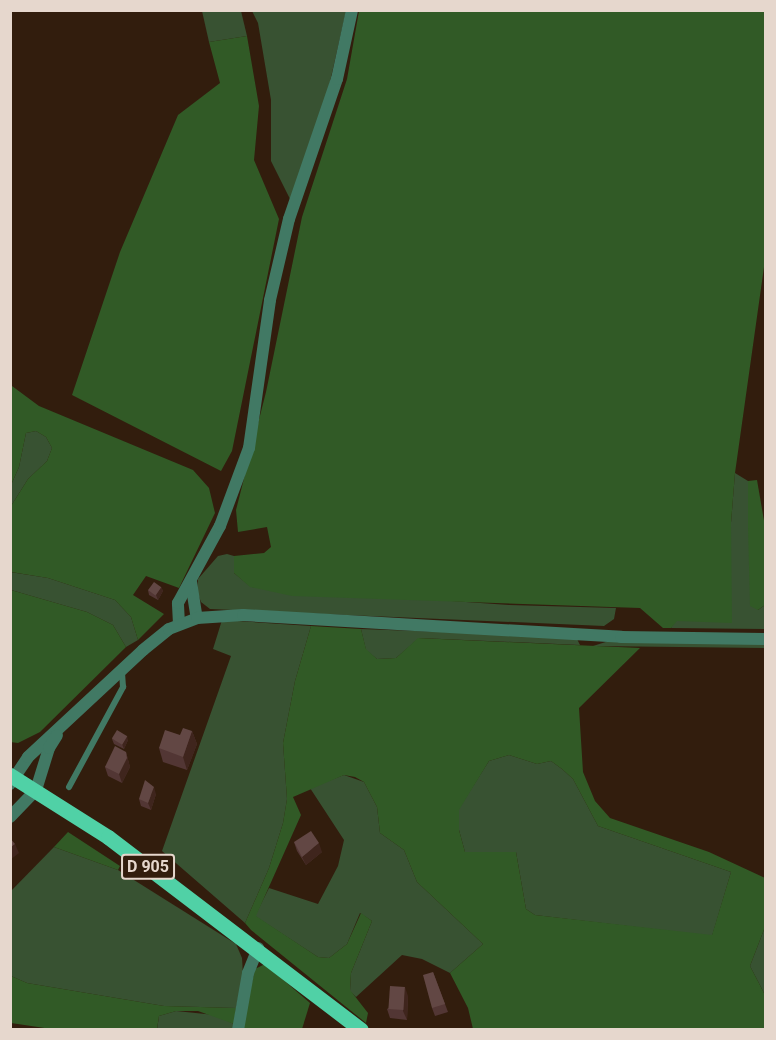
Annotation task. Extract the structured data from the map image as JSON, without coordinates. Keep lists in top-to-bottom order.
{
  "streets": {
    "main road": ["D 905"]
  }
}
